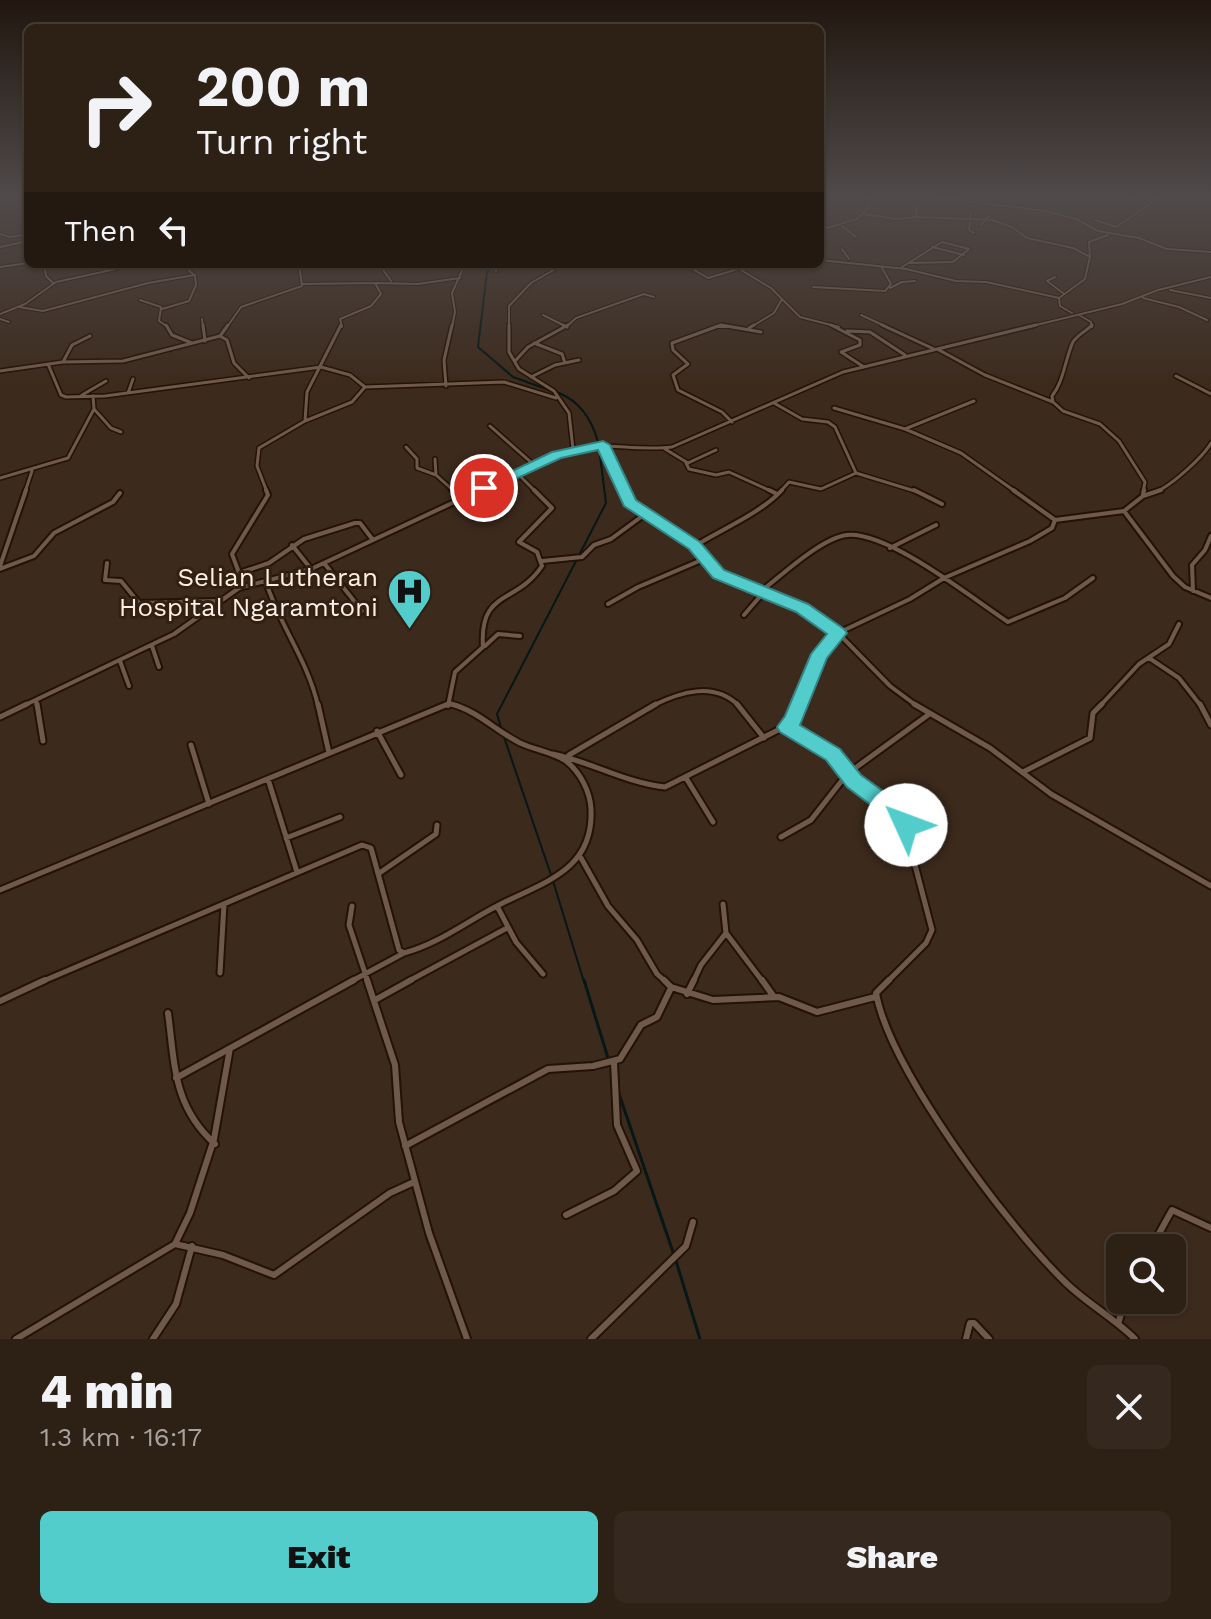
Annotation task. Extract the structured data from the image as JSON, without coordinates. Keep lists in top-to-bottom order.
{
  "places": {
    "hospital": ["Selian Lutheran Hospital Ngaramtoni"]
  },
  "page": {
    "turn": ["200 m", "Turn right"],
    "then": "Then",
    "heading": ["4 min", "1.3 km · 16:17"],
    "buttons": ["Exit", "Share"]
  }
}
